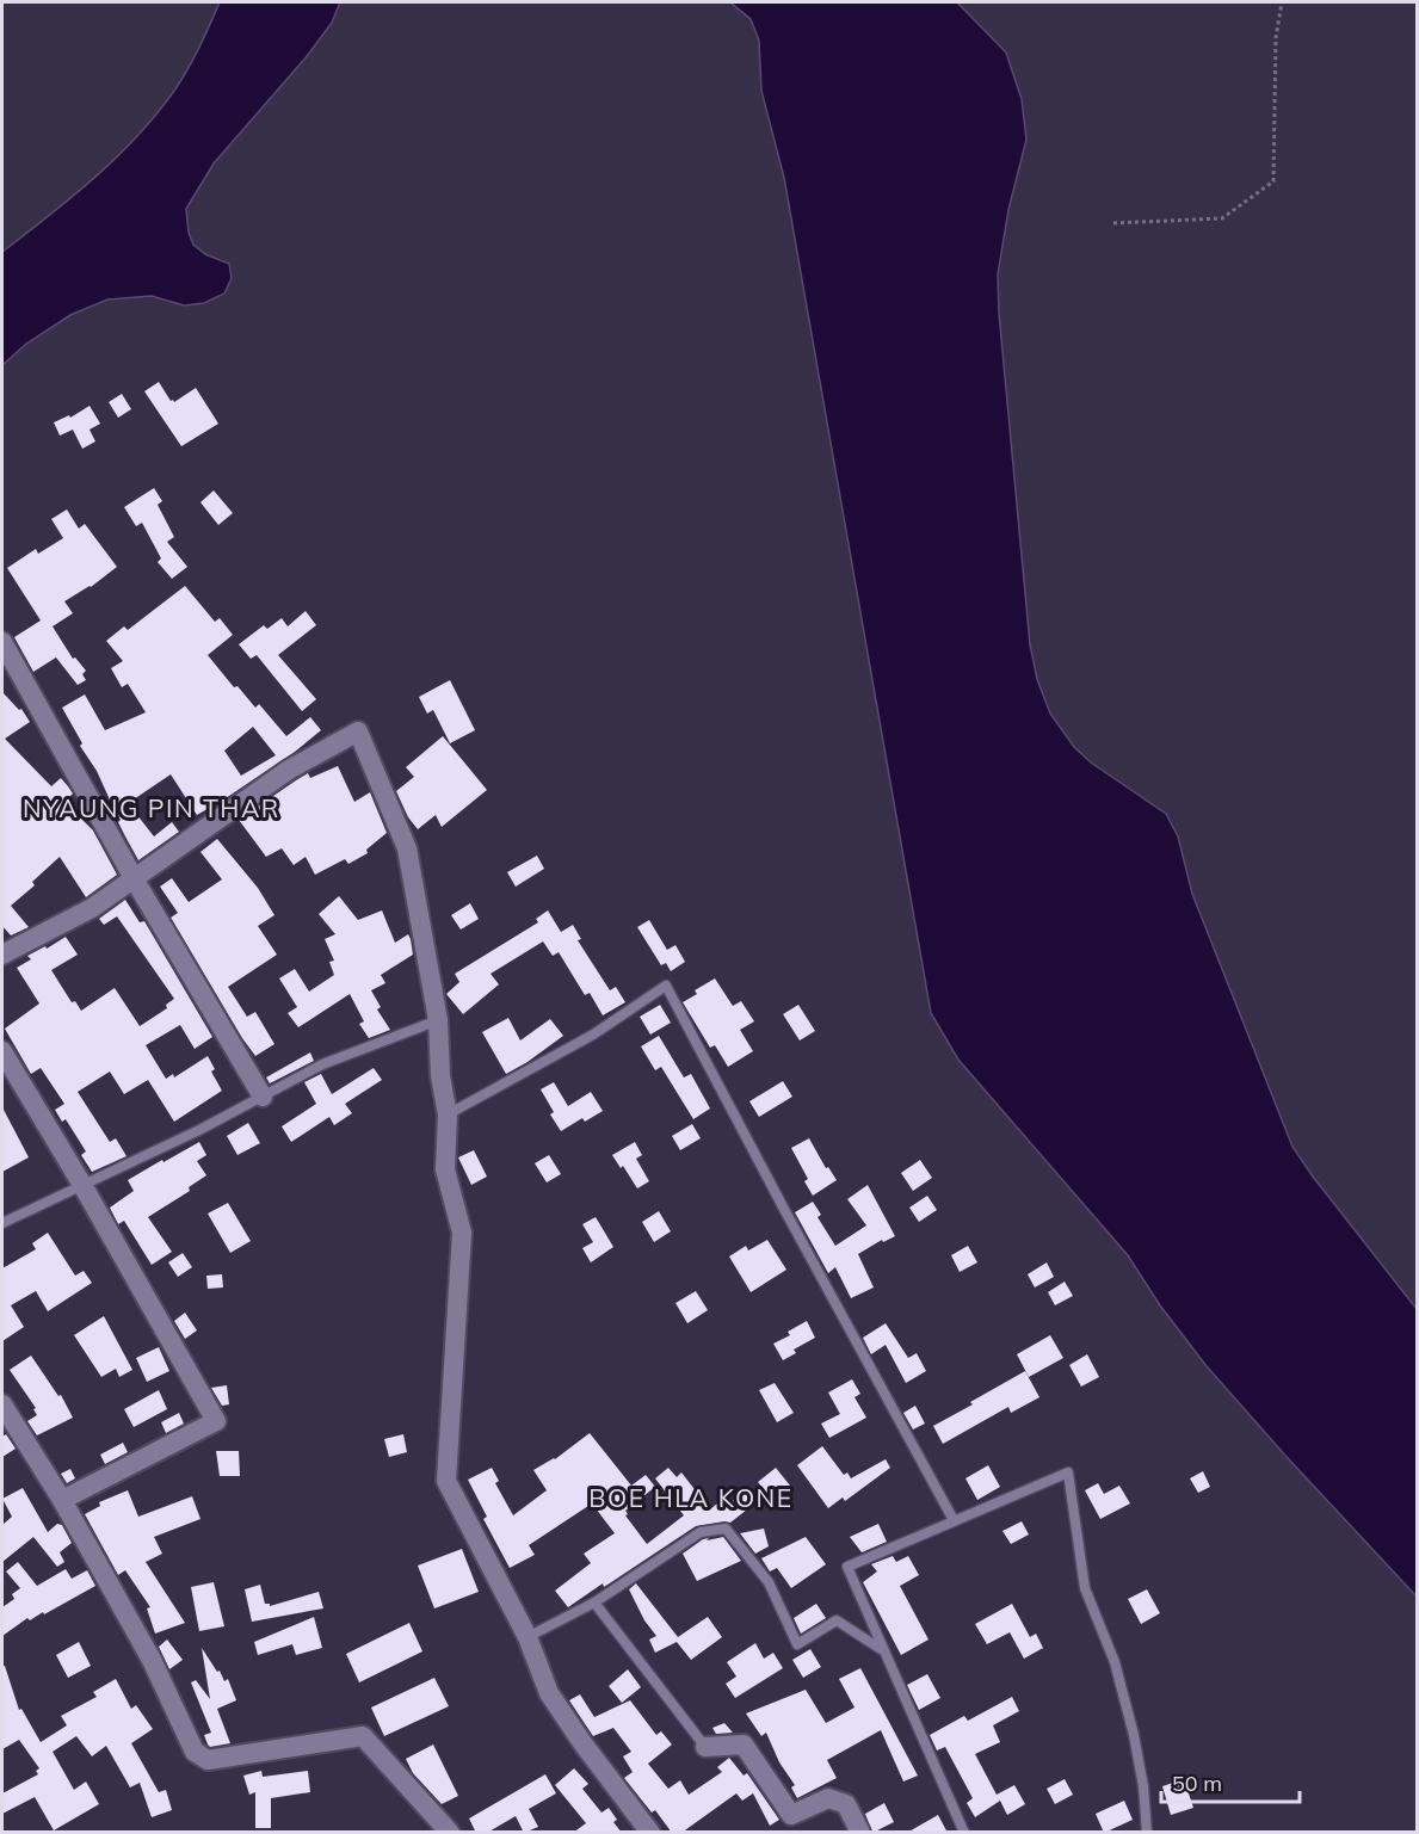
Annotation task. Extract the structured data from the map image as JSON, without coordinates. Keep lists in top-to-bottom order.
{
  "districts": ["NYAUNG PIN THAR", "BOE HLA KONE"],
  "scale_bar": "50 m"
}
